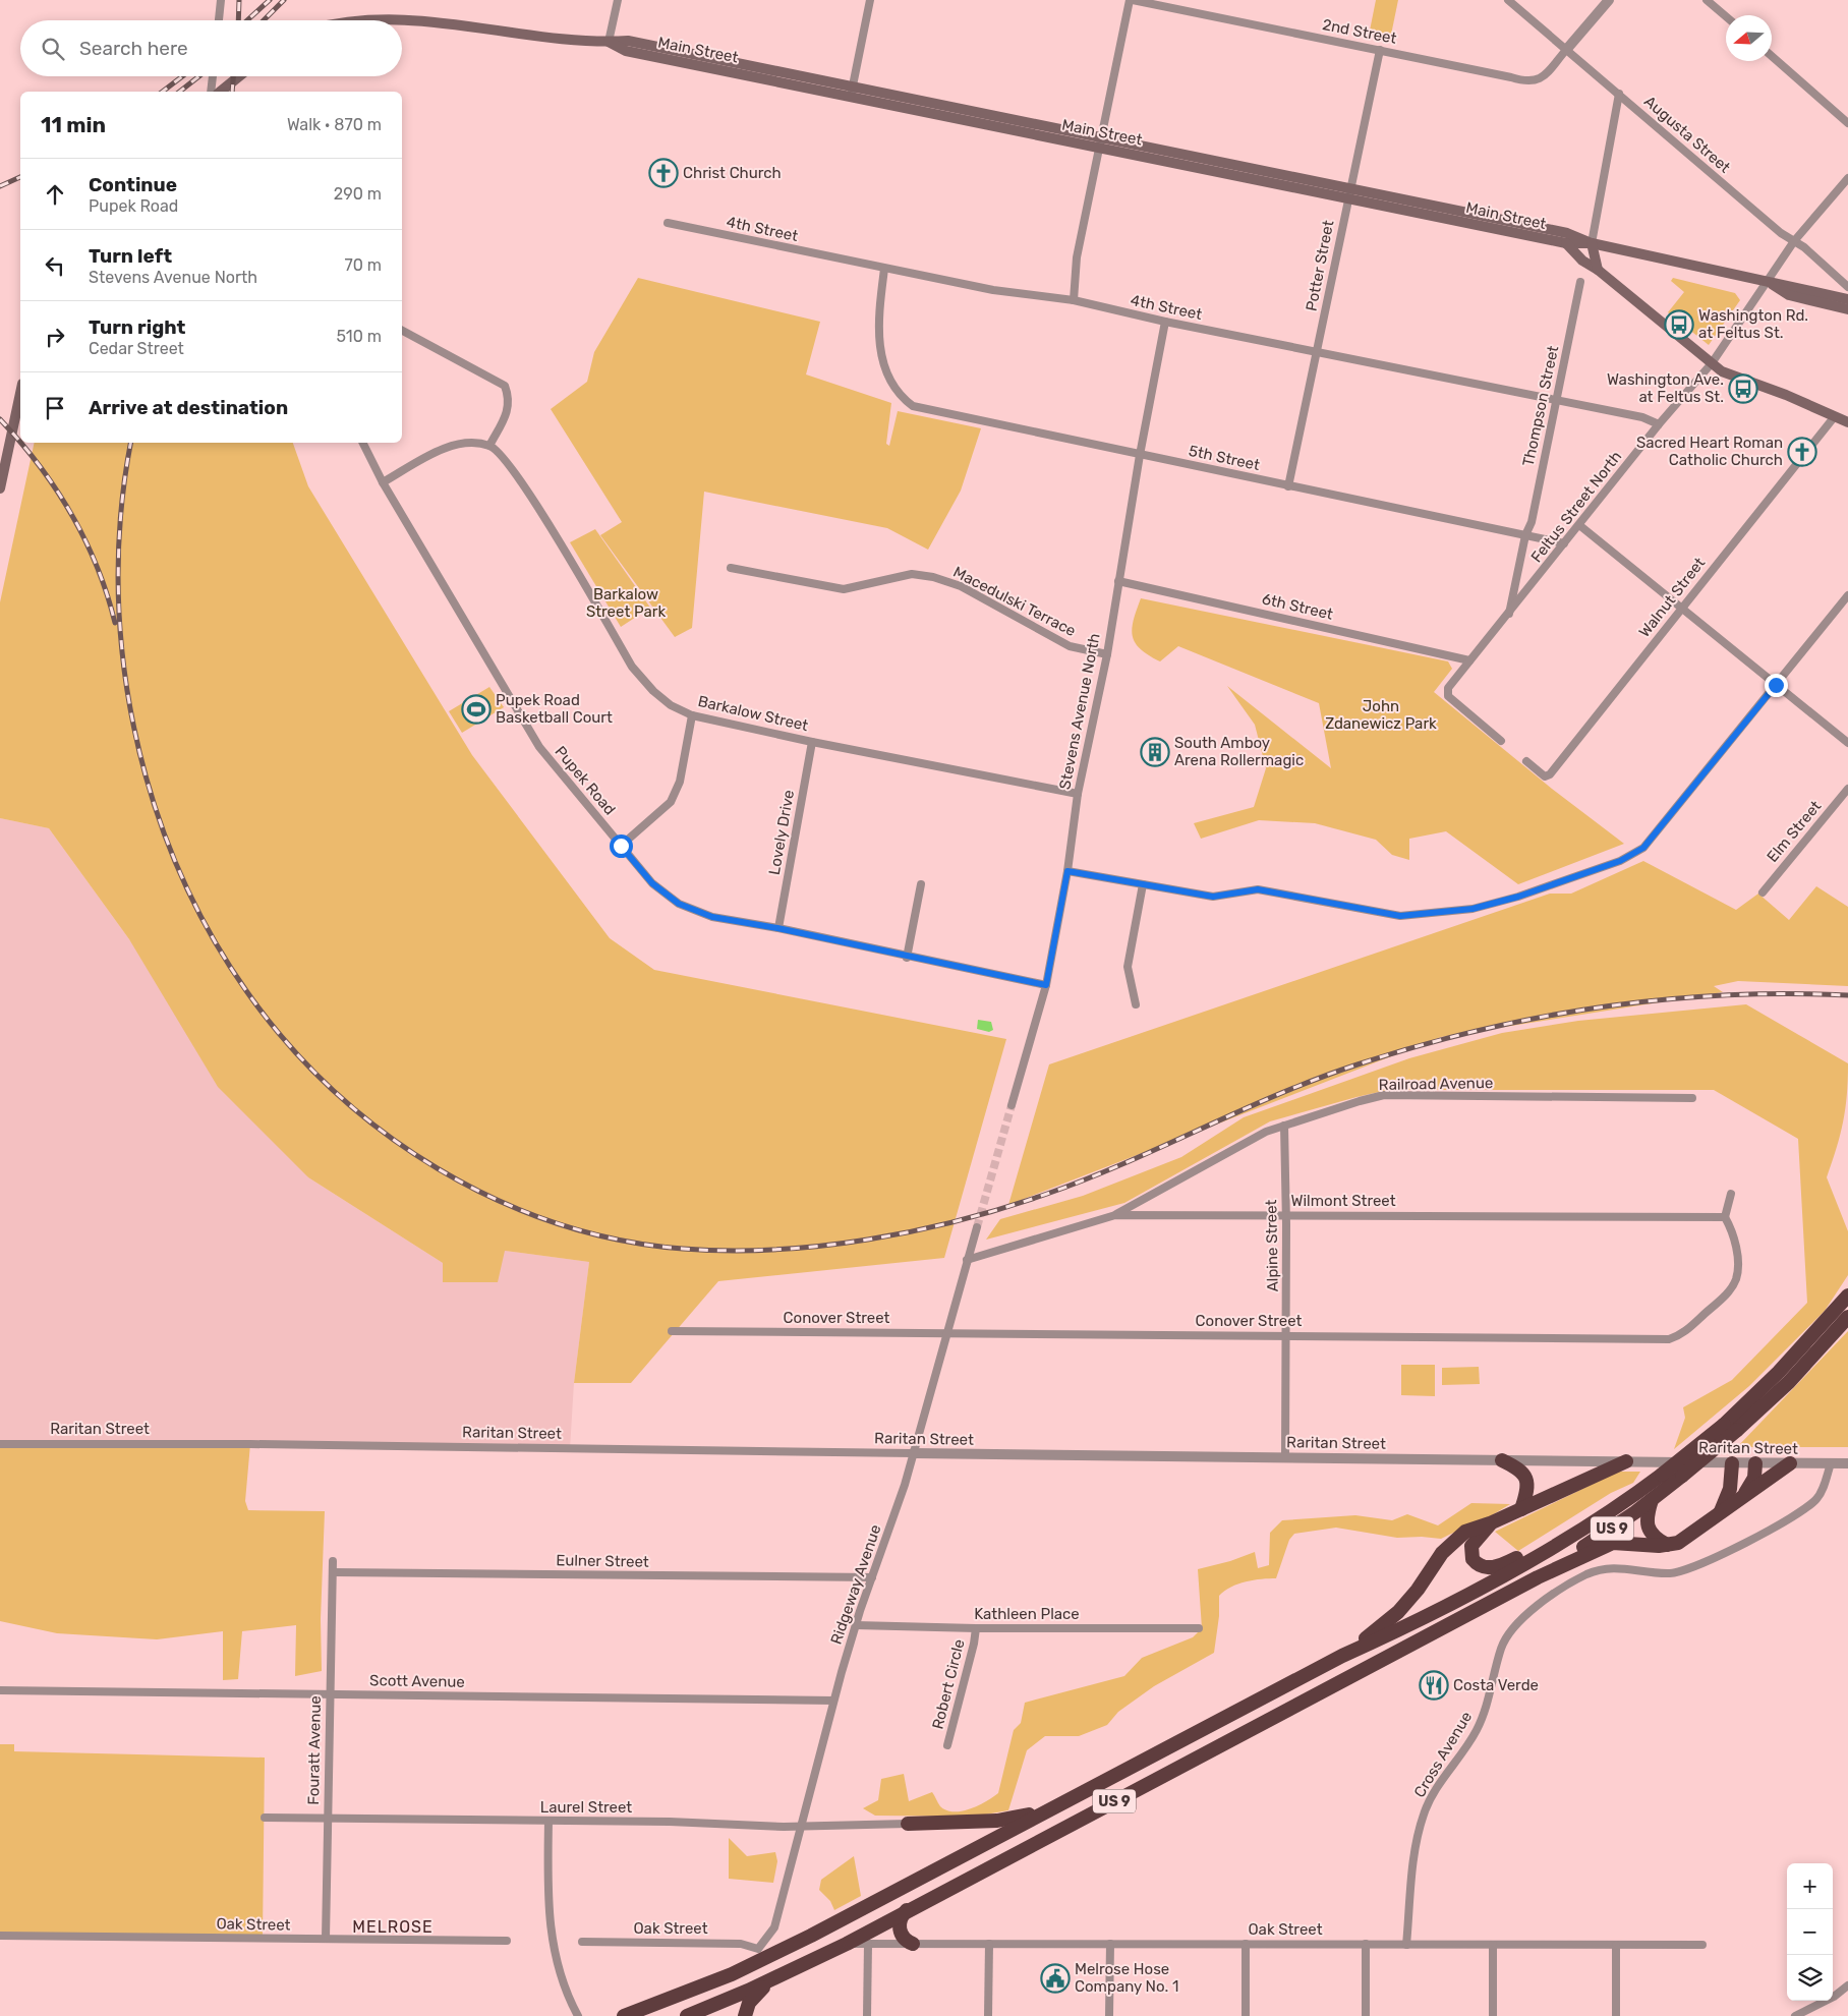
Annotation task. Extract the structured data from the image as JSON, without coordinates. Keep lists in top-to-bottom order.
{
  "streets": {
    "highway": ["US 9"],
    "main road": ["Main Street"],
    "street": [
      "2nd Street",
      "Augusta Street",
      "4th Street",
      "Potter Street",
      "Thompson Street",
      "5th Street",
      "Feltus Street North",
      "Walnut Street",
      "Macedulski Terrace",
      "6th Street",
      "Stevens Avenue North",
      "Barkalow Street",
      "Pupek Road",
      "Elm Street",
      "Lovely Drive",
      "Railroad Avenue",
      "Wilmont Street",
      "Alpine Street",
      "Conover Street",
      "Raritan Street",
      "Eulner Street",
      "Ridgeway Avenue",
      "Kathleen Place",
      "Scott Avenue",
      "Robert Circle",
      "Fouratt Avenue",
      "Cross Avenue",
      "Laurel Street",
      "Oak Street"
    ]
  },
  "crossings": [
    ["2nd Street", "Augusta Street"],
    ["2nd Street", "Potter Street"],
    ["Main Street", "Potter Street"],
    ["Main Street", "Feltus Street North"],
    ["Augusta Street", "Feltus Street North"],
    ["4th Street", "Potter Street"],
    ["4th Street", "Thompson Street"],
    ["4th Street", "5th Street"],
    ["4th Street", "Feltus Street North"],
    ["4th Street", "Stevens Avenue North"],
    ["Potter Street", "5th Street"],
    ["Thompson Street", "5th Street"],
    ["Thompson Street", "Feltus Street North"],
    ["5th Street", "Feltus Street North"],
    ["5th Street", "Stevens Avenue North"],
    ["Feltus Street North", "6th Street"],
    ["Macedulski Terrace", "Stevens Avenue North"],
    ["6th Street", "Stevens Avenue North"],
    ["Stevens Avenue North", "Barkalow Street"],
    ["Stevens Avenue North", "Pupek Road"],
    ["Barkalow Street", "Lovely Drive"],
    ["Pupek Road", "Lovely Drive"],
    ["Railroad Avenue", "Wilmont Street"],
    ["Railroad Avenue", "Alpine Street"],
    ["Wilmont Street", "Alpine Street"],
    ["Wilmont Street", "Conover Street"],
    ["Wilmont Street", "Ridgeway Avenue"],
    ["Alpine Street", "Conover Street"],
    ["Alpine Street", "Raritan Street"],
    ["Conover Street", "Ridgeway Avenue"],
    ["Raritan Street", "Ridgeway Avenue"],
    ["Raritan Street", "Cross Avenue"],
    ["US 9", "Oak Street"],
    ["Eulner Street", "Ridgeway Avenue"],
    ["Eulner Street", "Fouratt Avenue"],
    ["Ridgeway Avenue", "Kathleen Place"],
    ["Ridgeway Avenue", "Scott Avenue"],
    ["Ridgeway Avenue", "Laurel Street"],
    ["Ridgeway Avenue", "Oak Street"],
    ["Kathleen Place", "Robert Circle"],
    ["Scott Avenue", "Fouratt Avenue"],
    ["Fouratt Avenue", "Laurel Street"],
    ["Fouratt Avenue", "Oak Street"],
    ["Cross Avenue", "Oak Street"]
  ],
  "districts": ["MELROSE"],
  "parks": ["Barkalow Street Park", "John Zdanewicz Park"],
  "places": {
    "church": ["Christ Church", "Sacred Heart Roman Catholic Church"],
    "bus stop": ["Washington Rd. at Feltus St.", "Washington Ave. at Feltus St."],
    "sports": ["Pupek Road Basketball Court"],
    "building": ["South Amboy Arena Rollermagic"],
    "restaurant": ["Costa Verde"],
    "public building": ["Melrose Hose Company No. 1"]
  },
  "north": "left",
  "page": {
    "search": "Search here",
    "heading": ["11 min", "Walk · 870 m"],
    "list": [
      ["Continue", "Pupek Road", "290 m"],
      ["Turn left", "Stevens Avenue North", "70 m"],
      ["Turn right", "Cedar Street", "510 m"],
      "Arrive at destination"
    ],
    "map_buttons": ["+", "−"]
  }
}
